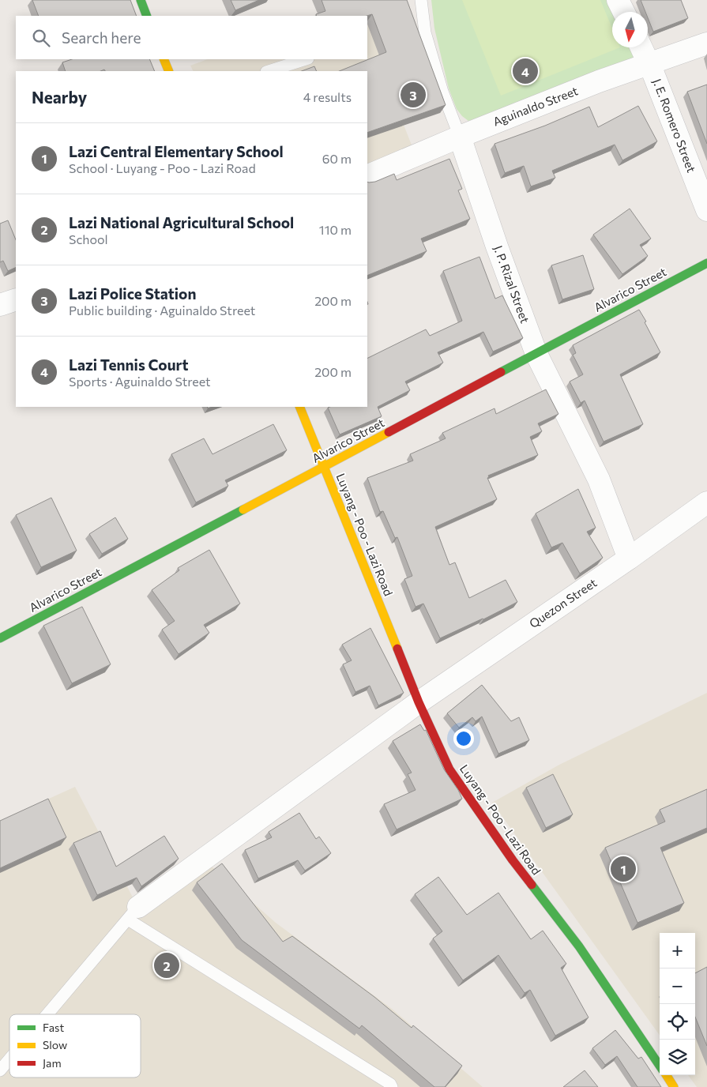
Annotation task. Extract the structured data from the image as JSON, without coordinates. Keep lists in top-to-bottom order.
{
  "streets": {
    "main road": ["Alvarico Street", "Luyang - Poo - Lazi Road"],
    "street": [
      "Aguinaldo Street",
      "J. E. Romero Street",
      "J. P. Rizal Street",
      "Quezon Street"
    ]
  },
  "crossings": [
    ["Aguinaldo Street", "J. E. Romero Street"],
    ["Aguinaldo Street", "J. P. Rizal Street"],
    ["J. P. Rizal Street", "Alvarico Street"],
    ["J. P. Rizal Street", "Quezon Street"],
    ["Alvarico Street", "Luyang - Poo - Lazi Road"],
    ["Luyang - Poo - Lazi Road", "Quezon Street"]
  ],
  "legend": ["Fast", "Slow", "Jam"],
  "north": "bottom",
  "page": {
    "search": "Search here",
    "pins": [
      "4",
      "3",
      "1",
      "2"
    ],
    "heading": ["Nearby", "4 results"],
    "list": [
      {
        "mark": "1",
        "name": "Lazi Central Elementary School",
        "note": "School · Luyang - Poo - Lazi Road",
        "value": "60 m"
      },
      {
        "mark": "2",
        "name": "Lazi National Agricultural School",
        "note": "School",
        "value": "110 m"
      },
      {
        "mark": "3",
        "name": "Lazi Police Station",
        "note": "Public building · Aguinaldo Street",
        "value": "200 m"
      },
      {
        "mark": "4",
        "name": "Lazi Tennis Court",
        "note": "Sports · Aguinaldo Street",
        "value": "200 m"
      }
    ],
    "map_buttons": ["+", "−"]
  }
}
